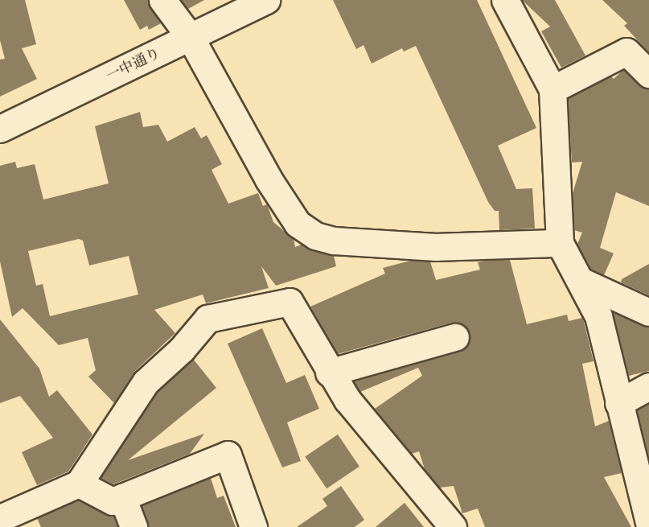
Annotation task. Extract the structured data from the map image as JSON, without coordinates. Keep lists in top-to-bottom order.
{
  "streets": {
    "street": ["一中通り"]
  }
}
